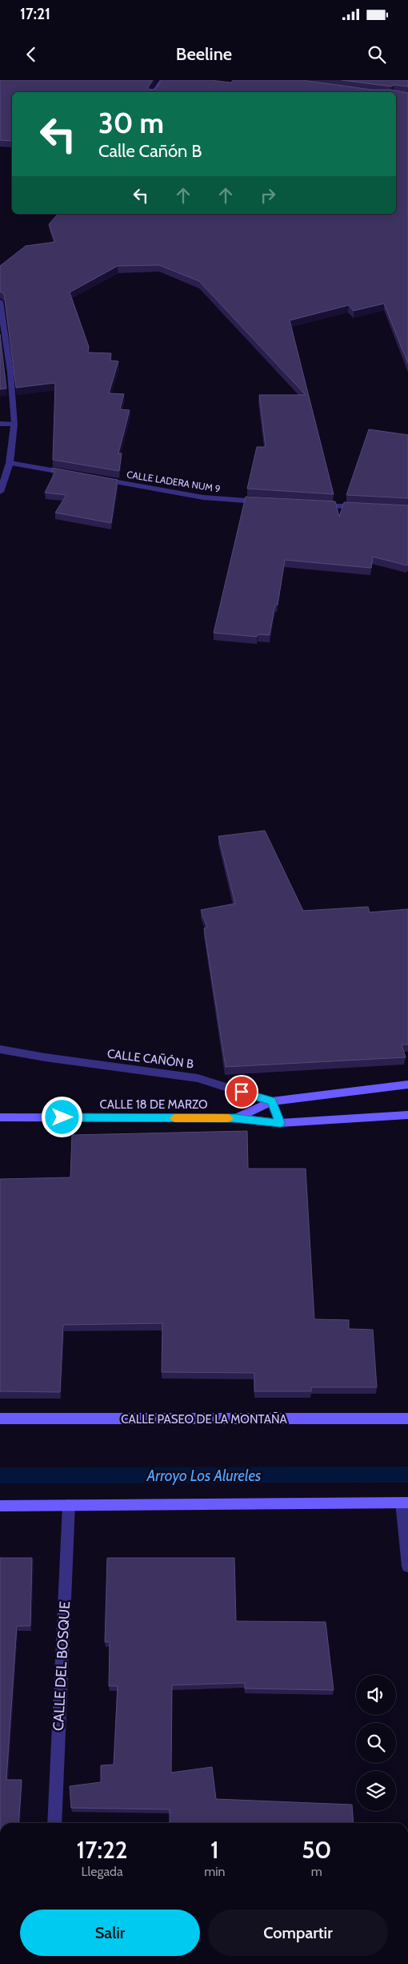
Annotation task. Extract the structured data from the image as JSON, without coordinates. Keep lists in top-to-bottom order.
{
  "streets": {
    "main road": ["CALLE 18 DE MARZO", "CALLE PASEO DE LA MONTAÑA"],
    "street": ["CALLE LADERA NUM 9", "CALLE CAÑÓN B", "CALLE DEL BOSQUE"]
  },
  "crossings": [
    ["CALLE CAÑÓN B", "CALLE 18 DE MARZO"]
  ],
  "water": ["Arroyo Los Alureles"],
  "page": {
    "status": "17:21",
    "header": "Beeline",
    "turn": ["30 m", "Calle Cañón B"],
    "eta": [
      "17:22",
      "Llegada",
      "1",
      "min",
      "50",
      "m"
    ],
    "buttons": ["Salir", "Compartir"]
  }
}
